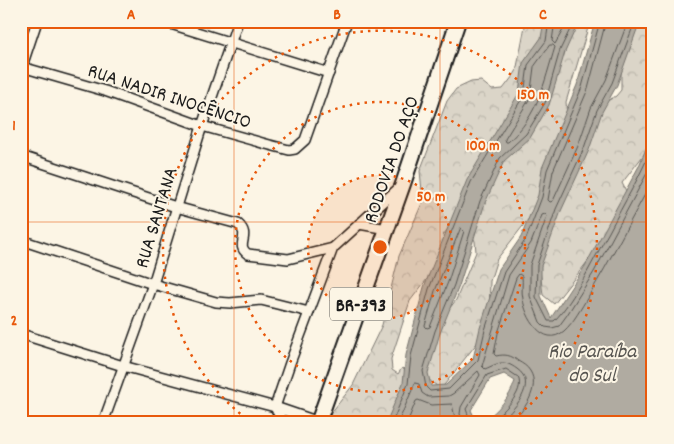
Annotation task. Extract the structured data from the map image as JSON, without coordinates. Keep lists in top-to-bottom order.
{
  "streets": {
    "highway": ["RODOVIA DO AÇO", "BR-393"],
    "street": ["RUA NADIR INOCÊNCIO", "RUA SANTANA"]
  },
  "crossings": [
    ["RUA NADIR INOCÊNCIO", "RUA SANTANA"]
  ],
  "water": ["Rio Paraíba do Sul"],
  "grid": {
    "columns": ["A", "B", "C"],
    "rows": ["1", "2"]
  },
  "rings": ["150 m", "100 m", "50 m"]
}
